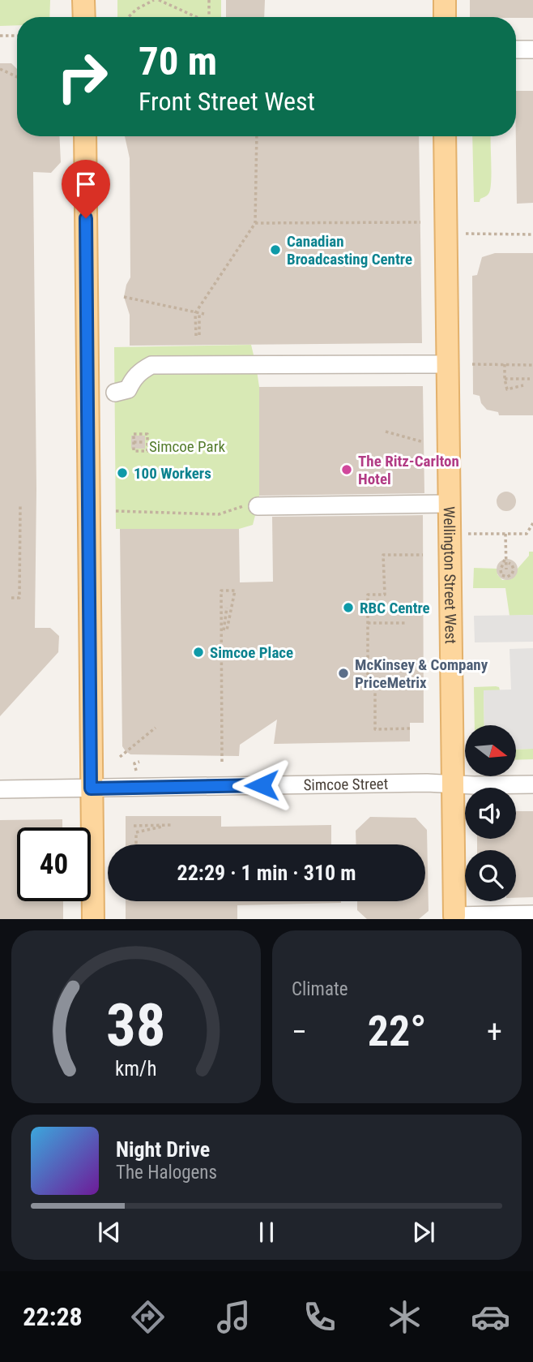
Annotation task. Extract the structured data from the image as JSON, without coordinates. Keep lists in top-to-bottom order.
{
  "streets": {
    "main road": ["Wellington Street West"],
    "street": ["Simcoe Street"]
  },
  "crossings": [
    ["Wellington Street West", "Simcoe Street"]
  ],
  "parks": ["Simcoe Park"],
  "places": [
    "Canadian Broadcasting Centre",
    "The Ritz-Carlton Hotel",
    "100 Workers",
    "RBC Centre",
    "Simcoe Place",
    "McKinsey & Company PriceMetrix"
  ],
  "north": "right",
  "page": {
    "turn": ["70 m", "Front Street West"],
    "limit": "40",
    "trip": "22:29 · 1 min · 310 m",
    "tile": "Climate",
    "heat": ["−", "22°", "+"],
    "song": ["Night Drive", "The Halogens"],
    "tabs": "22:28",
    "gauge": ["38", "km/h"]
  }
}
